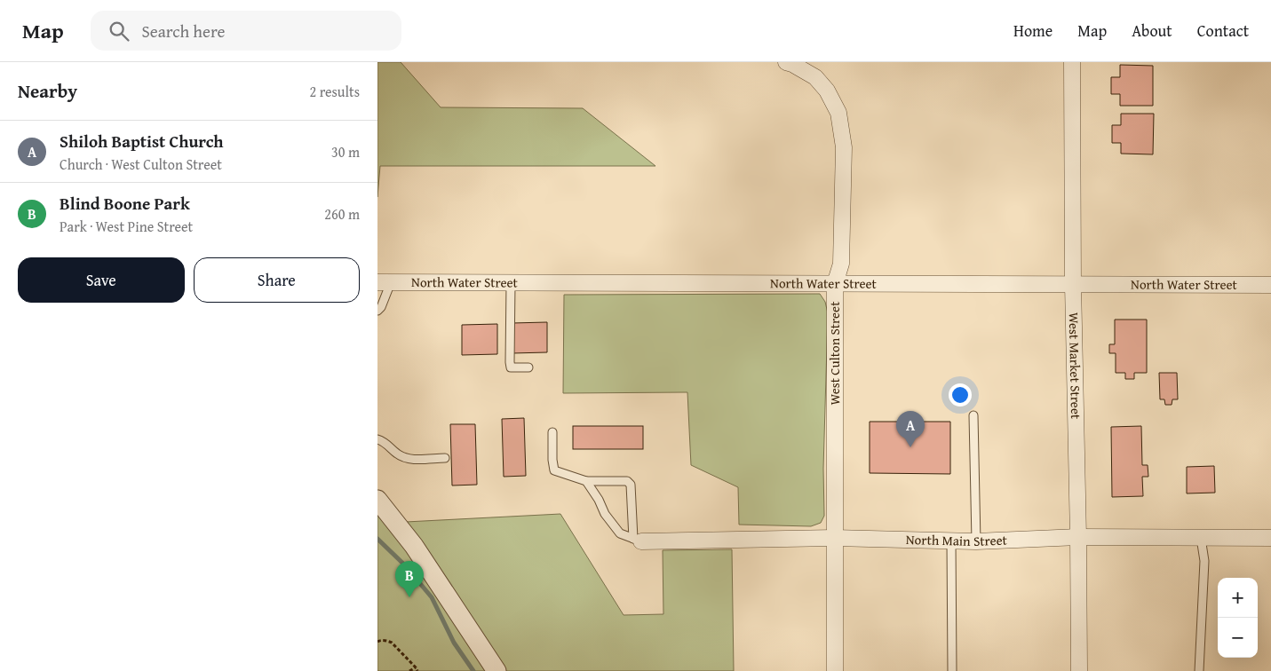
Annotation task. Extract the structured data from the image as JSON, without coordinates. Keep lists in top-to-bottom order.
{
  "streets": {
    "street": [
      "North Water Street",
      "West Culton Street",
      "West Market Street",
      "North Main Street"
    ]
  },
  "crossings": [
    ["North Water Street", "West Culton Street"],
    ["North Water Street", "West Market Street"],
    ["West Culton Street", "North Main Street"],
    ["West Market Street", "North Main Street"]
  ],
  "page": {
    "header": "Map",
    "search": "Search here",
    "nav": [
      "Home",
      "Map",
      "About",
      "Contact"
    ],
    "heading": ["Nearby", "2 results"],
    "list": [
      {
        "mark": "A",
        "name": "Shiloh Baptist Church",
        "note": "Church · West Culton Street",
        "value": "30 m"
      },
      {
        "mark": "B",
        "name": "Blind Boone Park",
        "note": "Park · West Pine Street",
        "value": "260 m"
      }
    ],
    "buttons": ["Save", "Share"],
    "pins": ["A", "B"],
    "map_buttons": ["+", "−"]
  }
}
